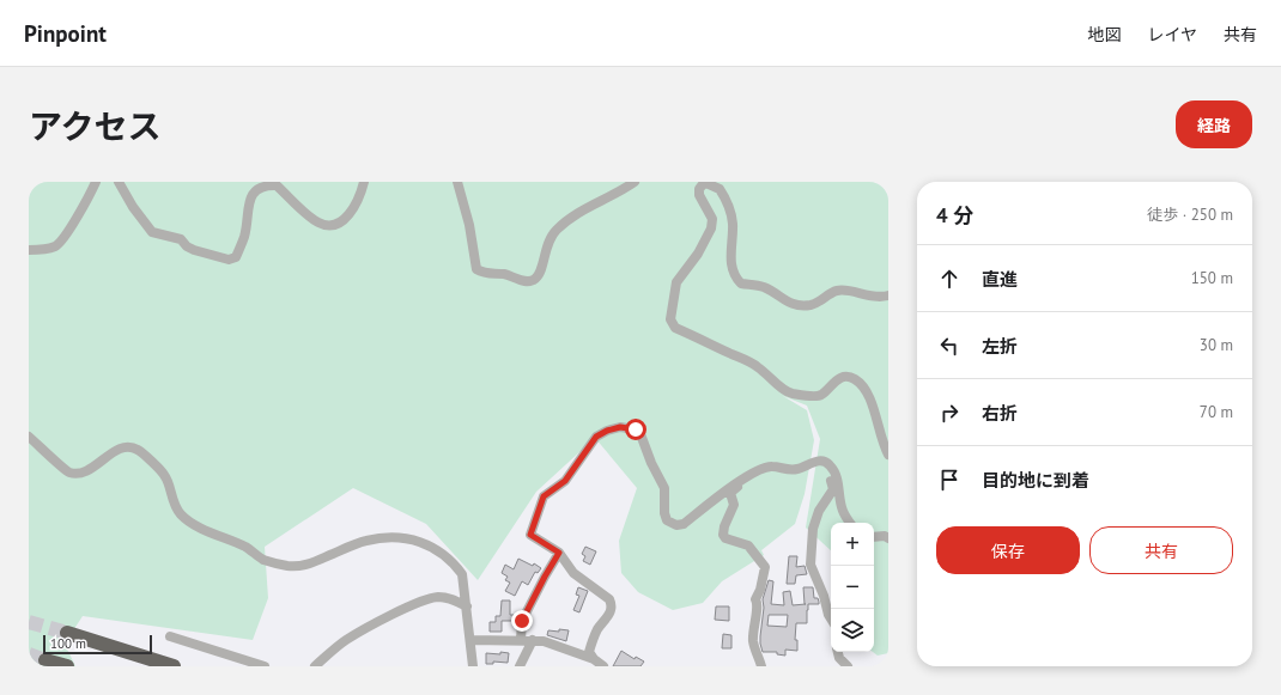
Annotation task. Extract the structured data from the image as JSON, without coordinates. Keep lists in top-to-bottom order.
{
  "scale_bar": "100 m",
  "page": {
    "header": "Pinpoint",
    "nav": ["地図", "レイヤ", "共有"],
    "title": "アクセス",
    "buttons": [
      "経路",
      ["保存", "共有"]
    ],
    "heading": ["4 分", "徒歩 · 250 m"],
    "list": [
      ["直進", "150 m"],
      ["左折", "30 m"],
      ["右折", "70 m"],
      "目的地に到着"
    ],
    "map_buttons": ["+", "−"],
    "scale": "100 m"
  }
}
